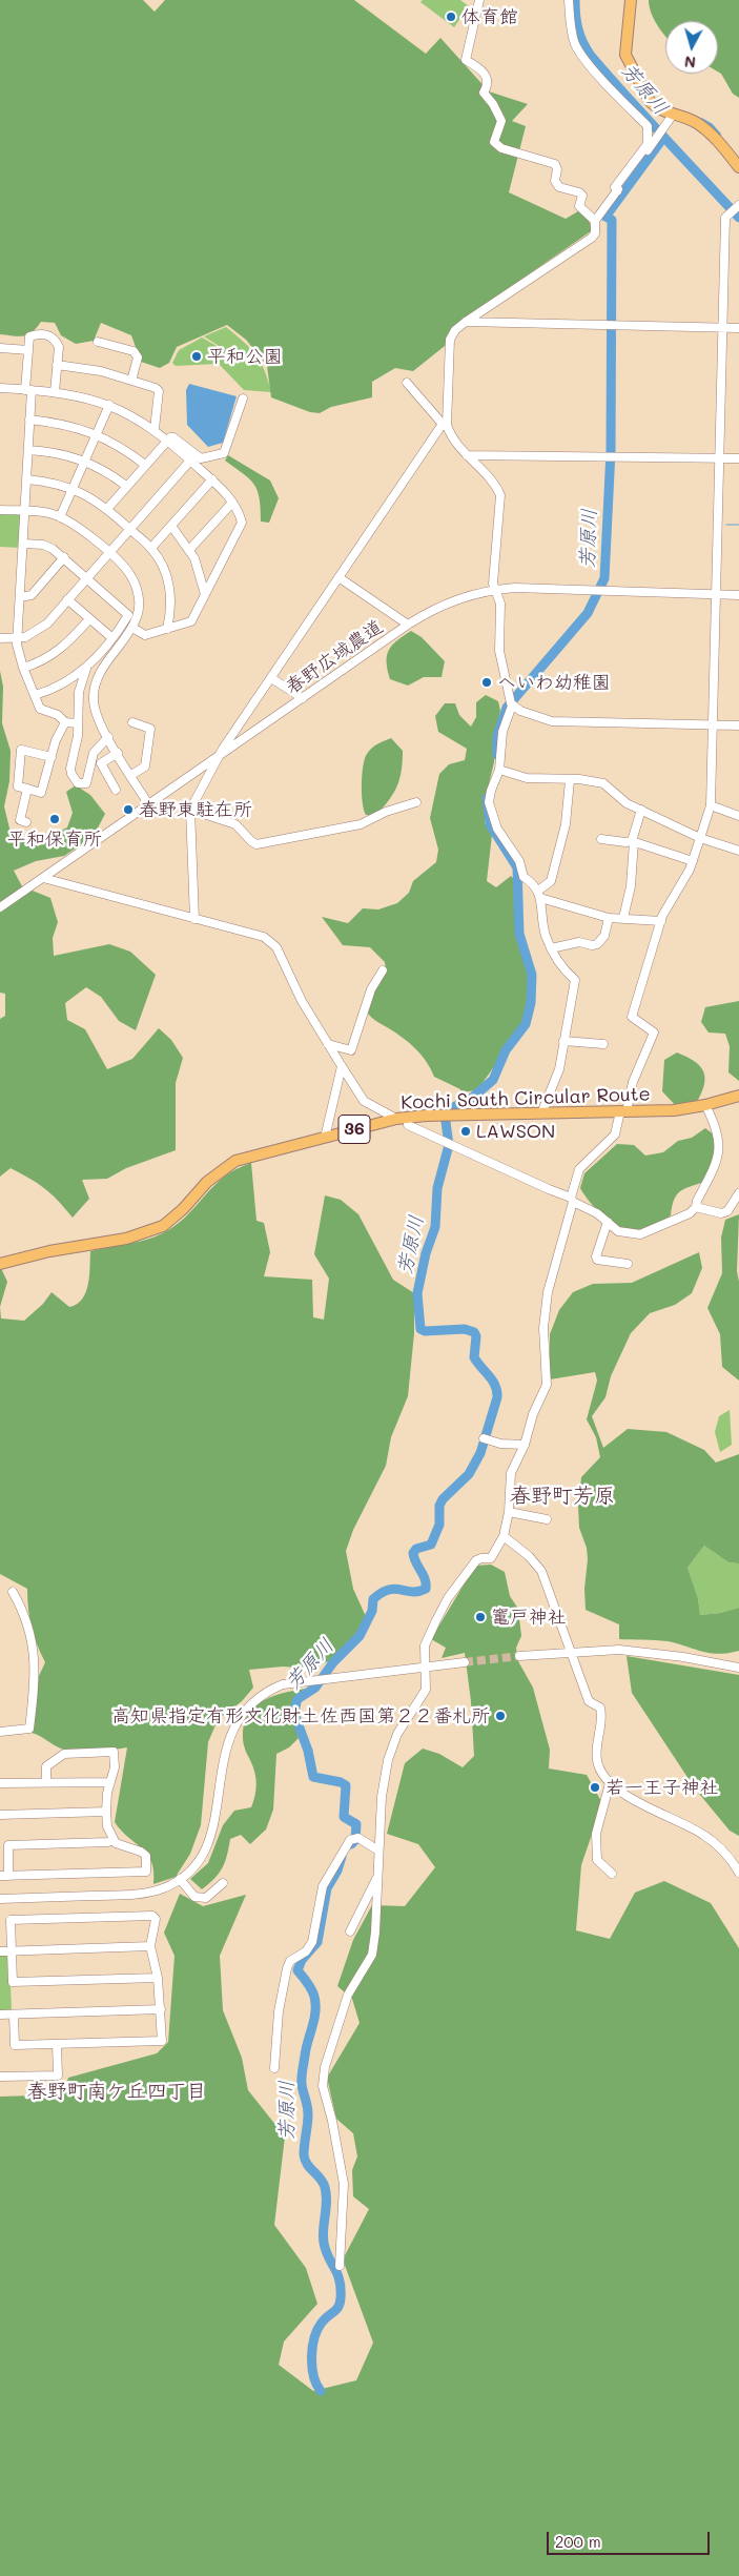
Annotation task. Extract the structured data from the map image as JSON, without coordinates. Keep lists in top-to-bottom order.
{
  "streets": {
    "main road": ["Kochi South Circular Route", "36"],
    "street": ["春野広域農道"]
  },
  "districts": ["春野町芳原", "春野町南ケ丘四丁目"],
  "water": ["芳原川"],
  "places": [
    "体育館",
    "平和公園",
    "へいわ幼稚園",
    "春野東駐在所",
    "平和保育所",
    "LAWSON",
    "竃戸神社",
    "高知県指定有形文化財土佐西国第２２番札所",
    "若一王子神社"
  ],
  "scale_bar": "200 m",
  "north": "bottom"
}
